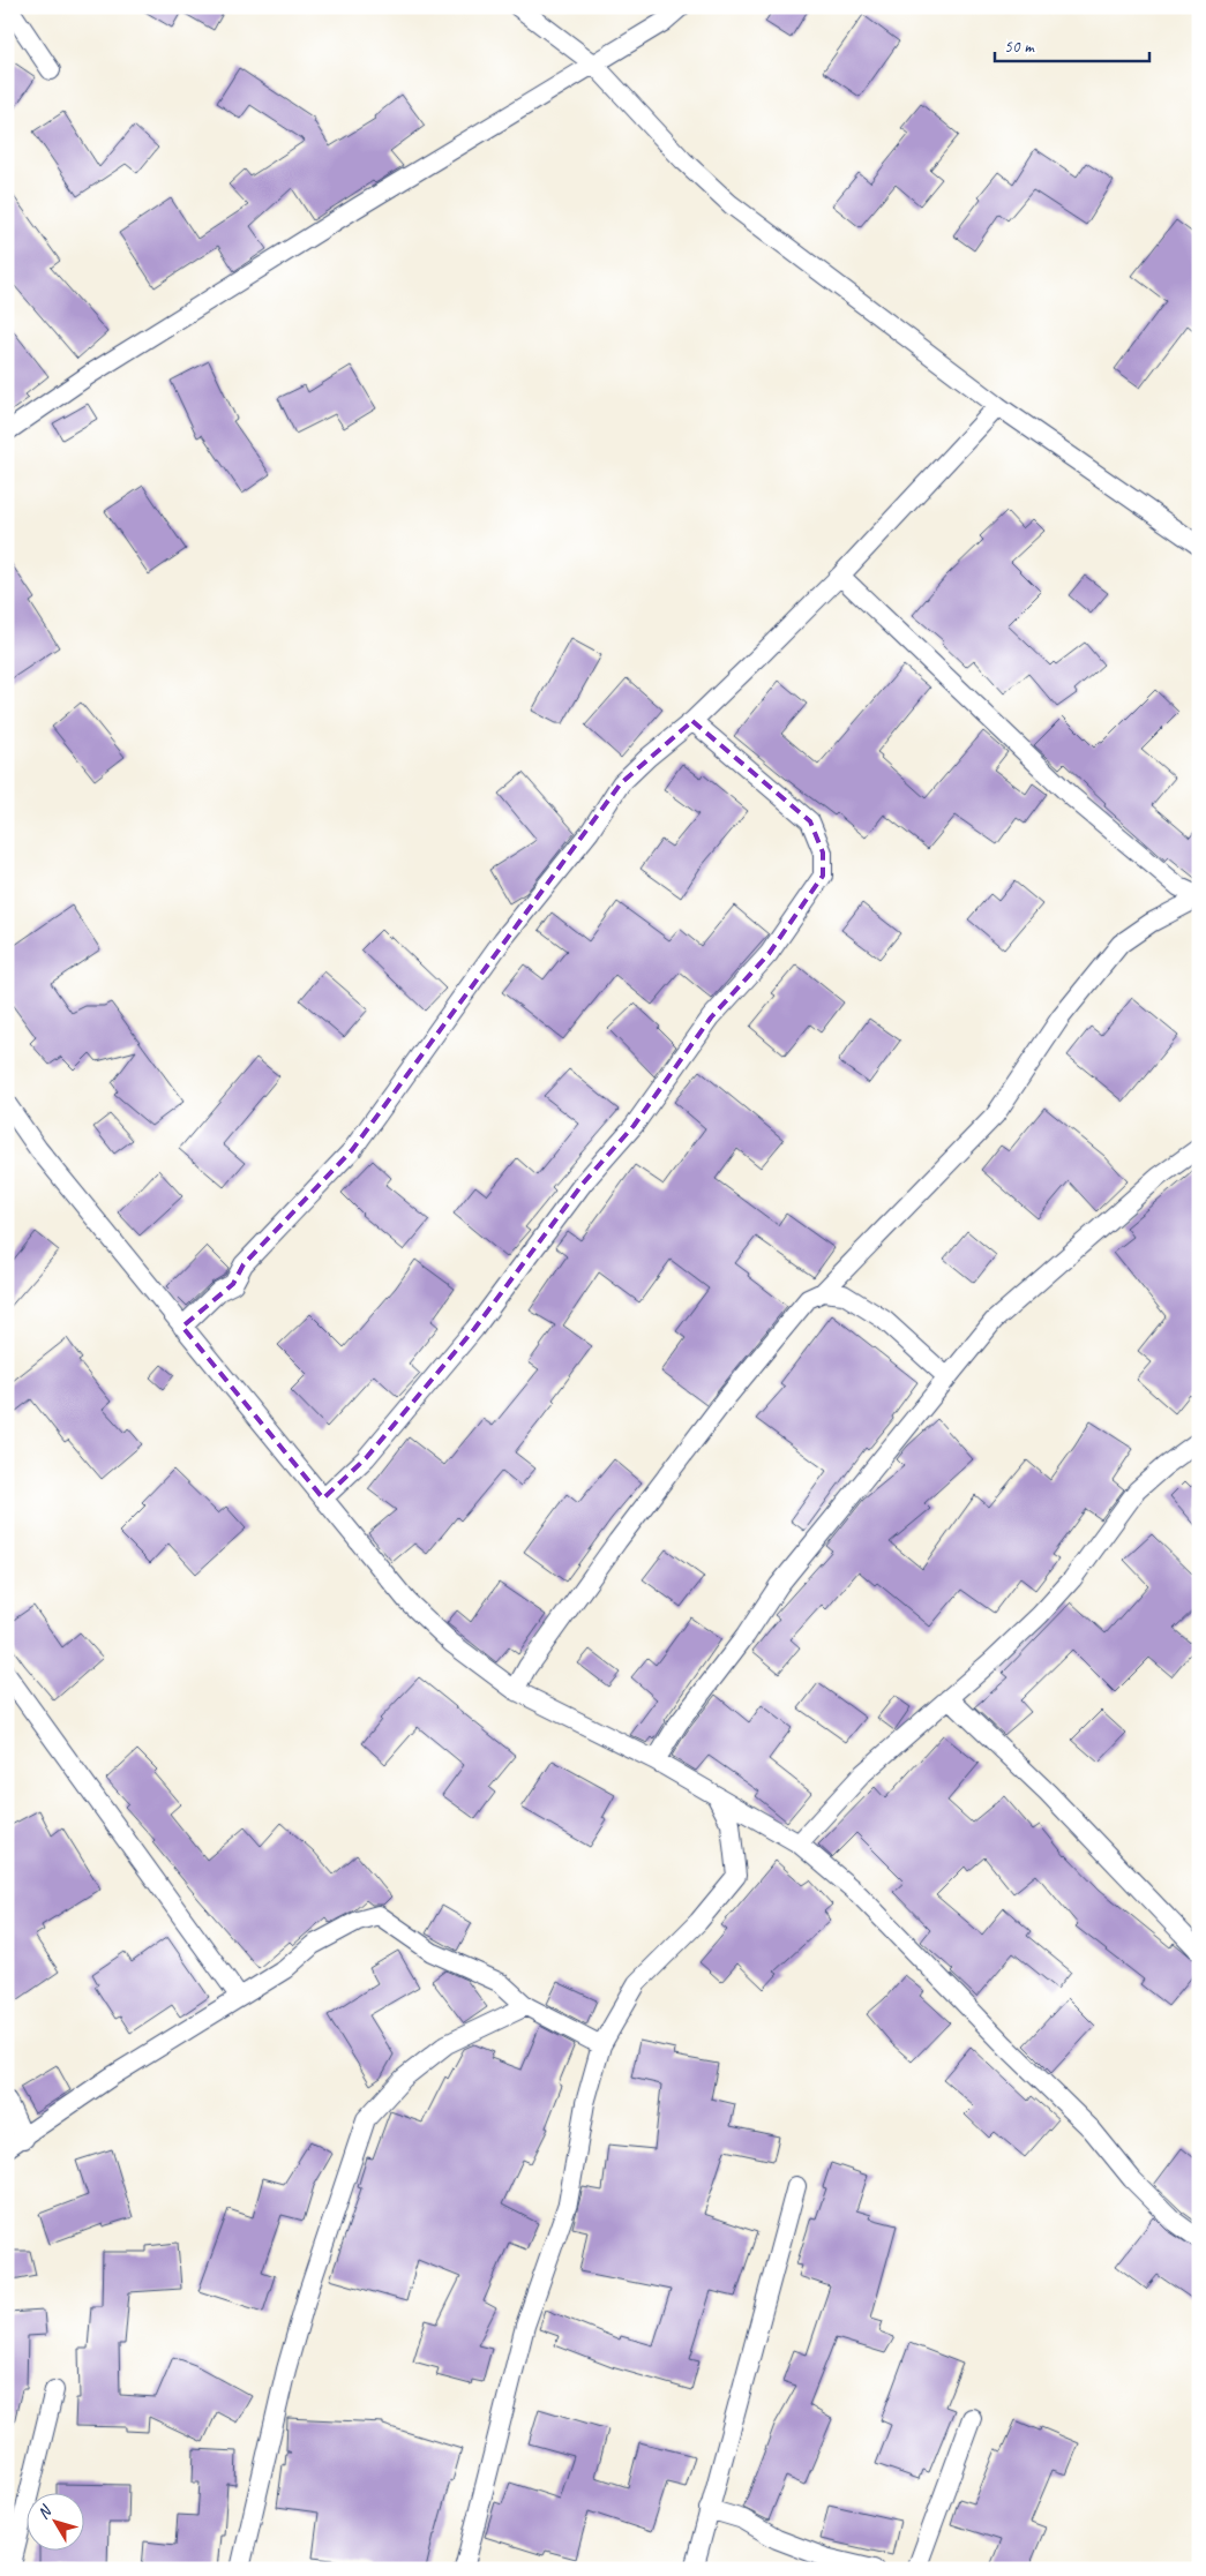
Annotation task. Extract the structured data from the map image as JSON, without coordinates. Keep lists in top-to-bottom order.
{
  "scale_bar": "50 m",
  "north": "top left"
}
